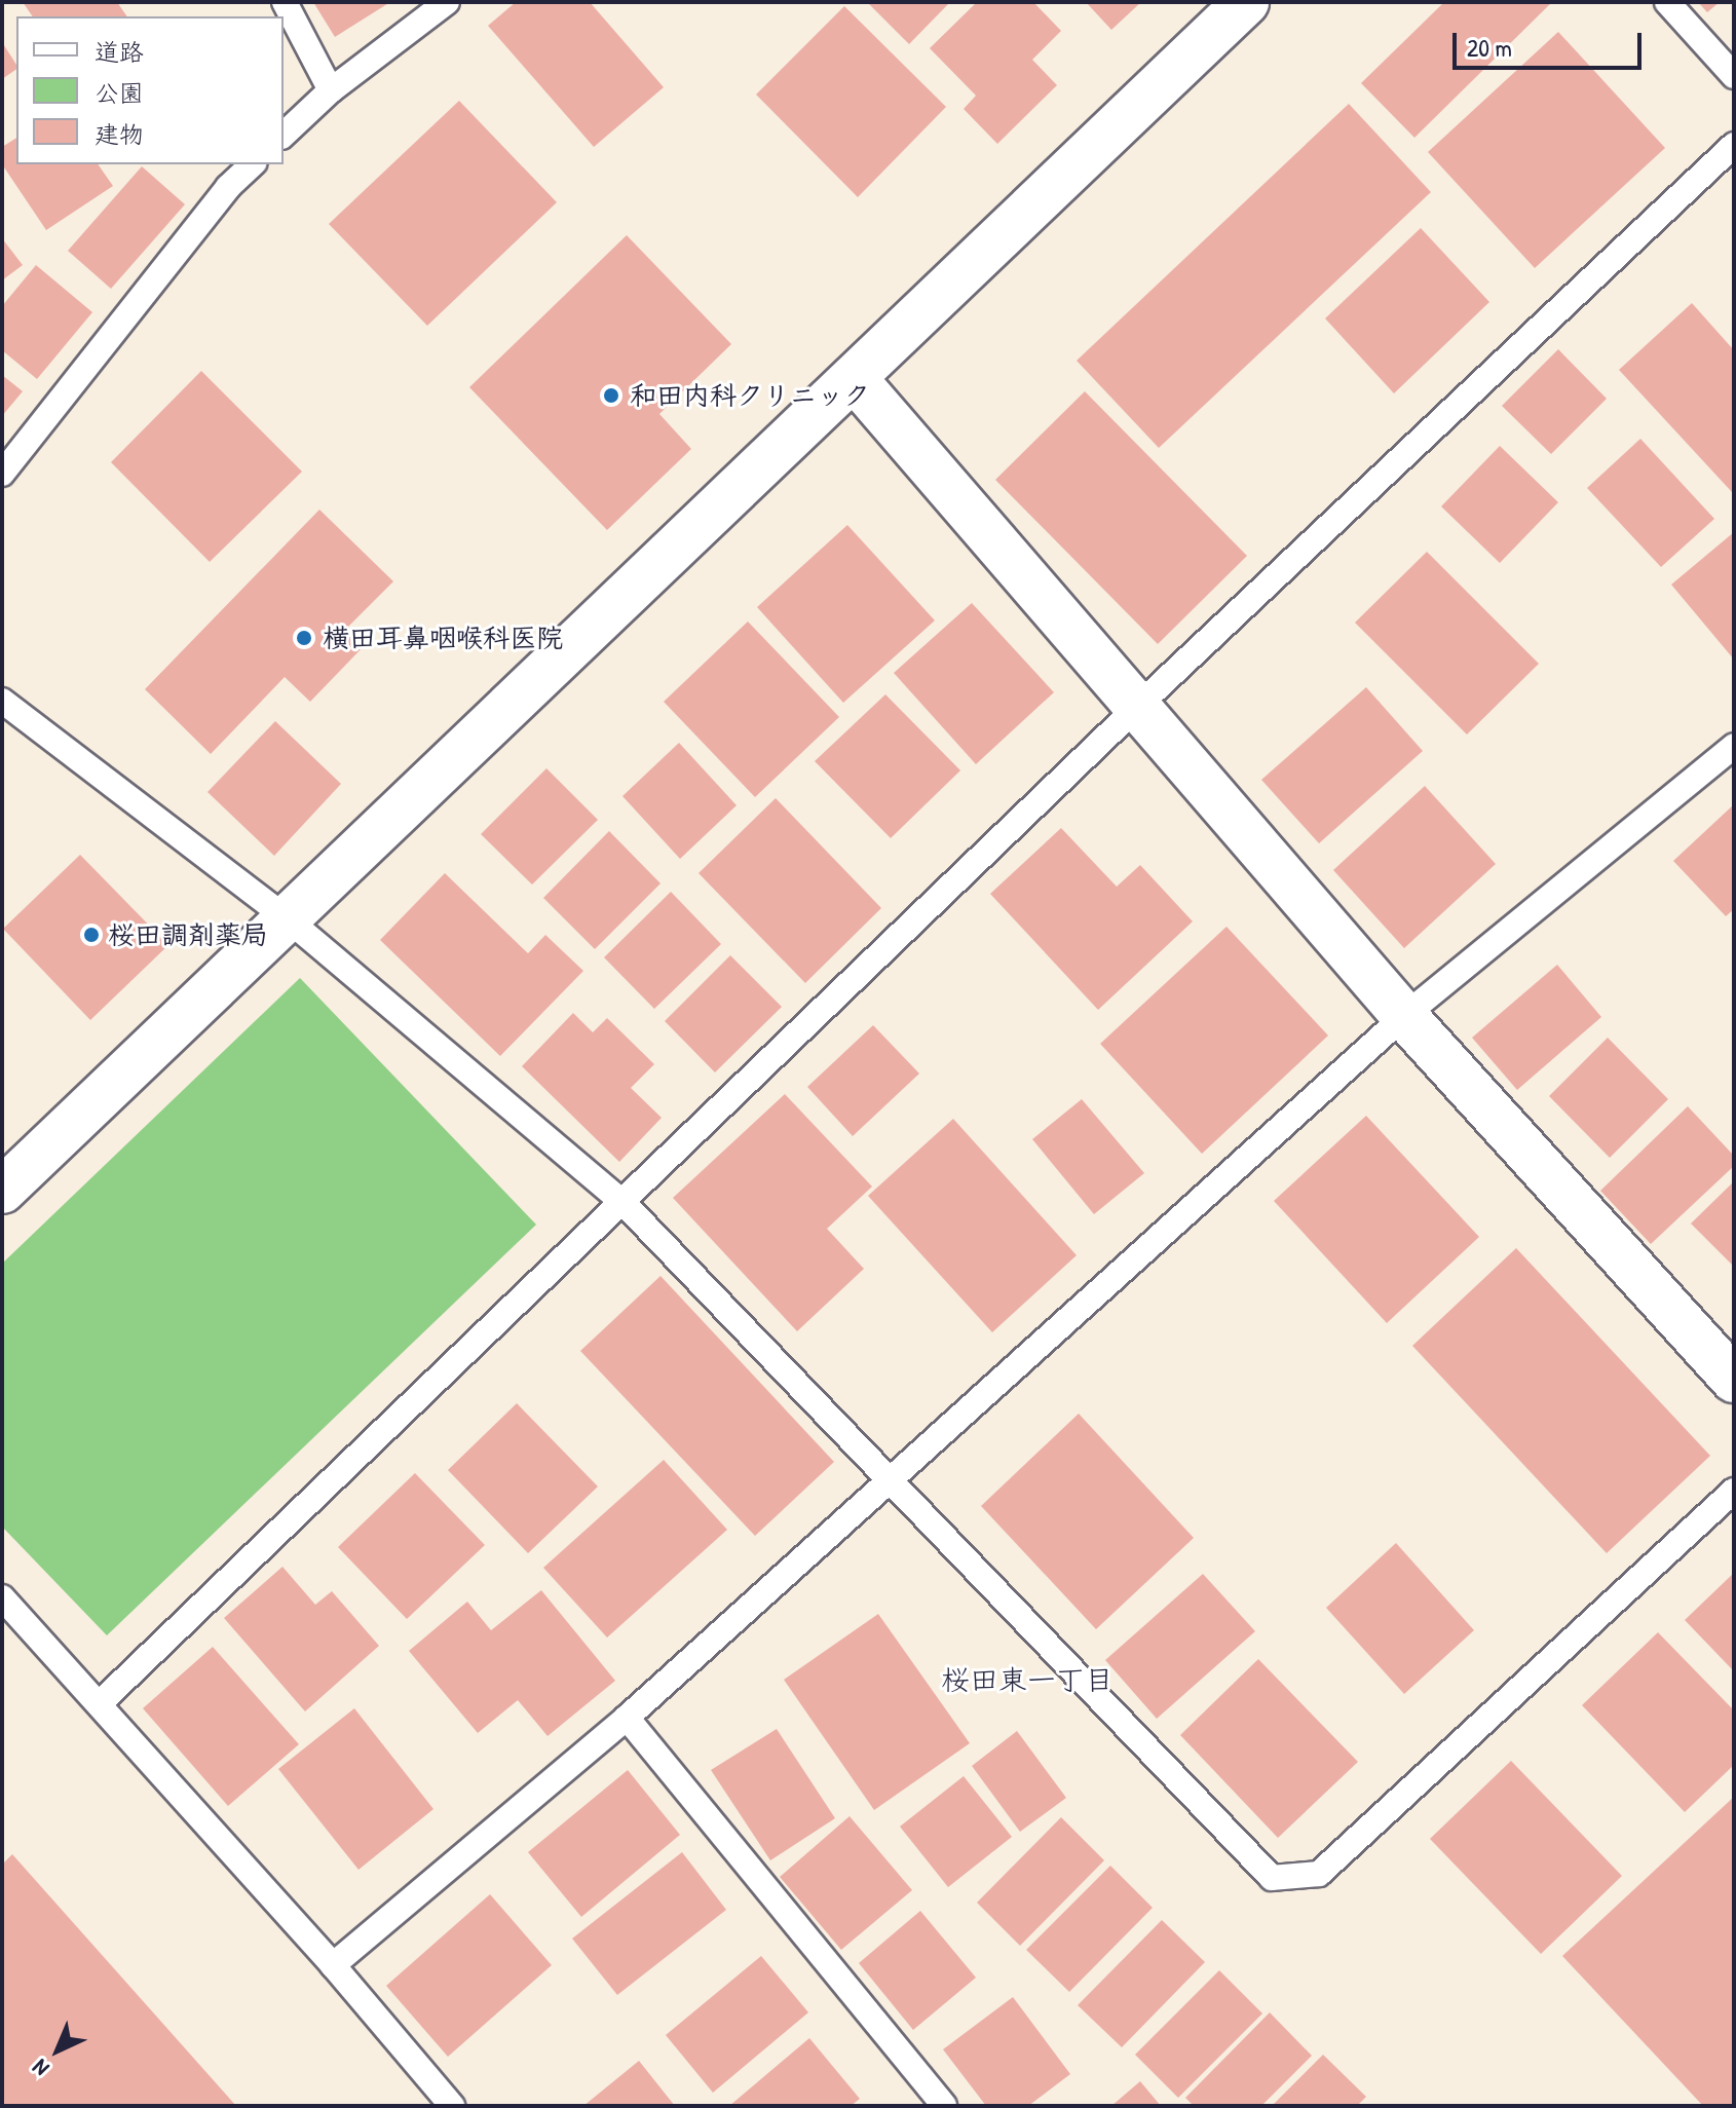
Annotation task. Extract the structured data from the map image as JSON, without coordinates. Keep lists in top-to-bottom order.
{
  "districts": ["桜田東一丁目"],
  "places": ["和田内科クリニック", "横田耳鼻咽喉科医院", "桜田調剤薬局"],
  "legend": ["道路", "公園", "建物"],
  "scale_bar": "20 m",
  "north": "bottom left"
}
